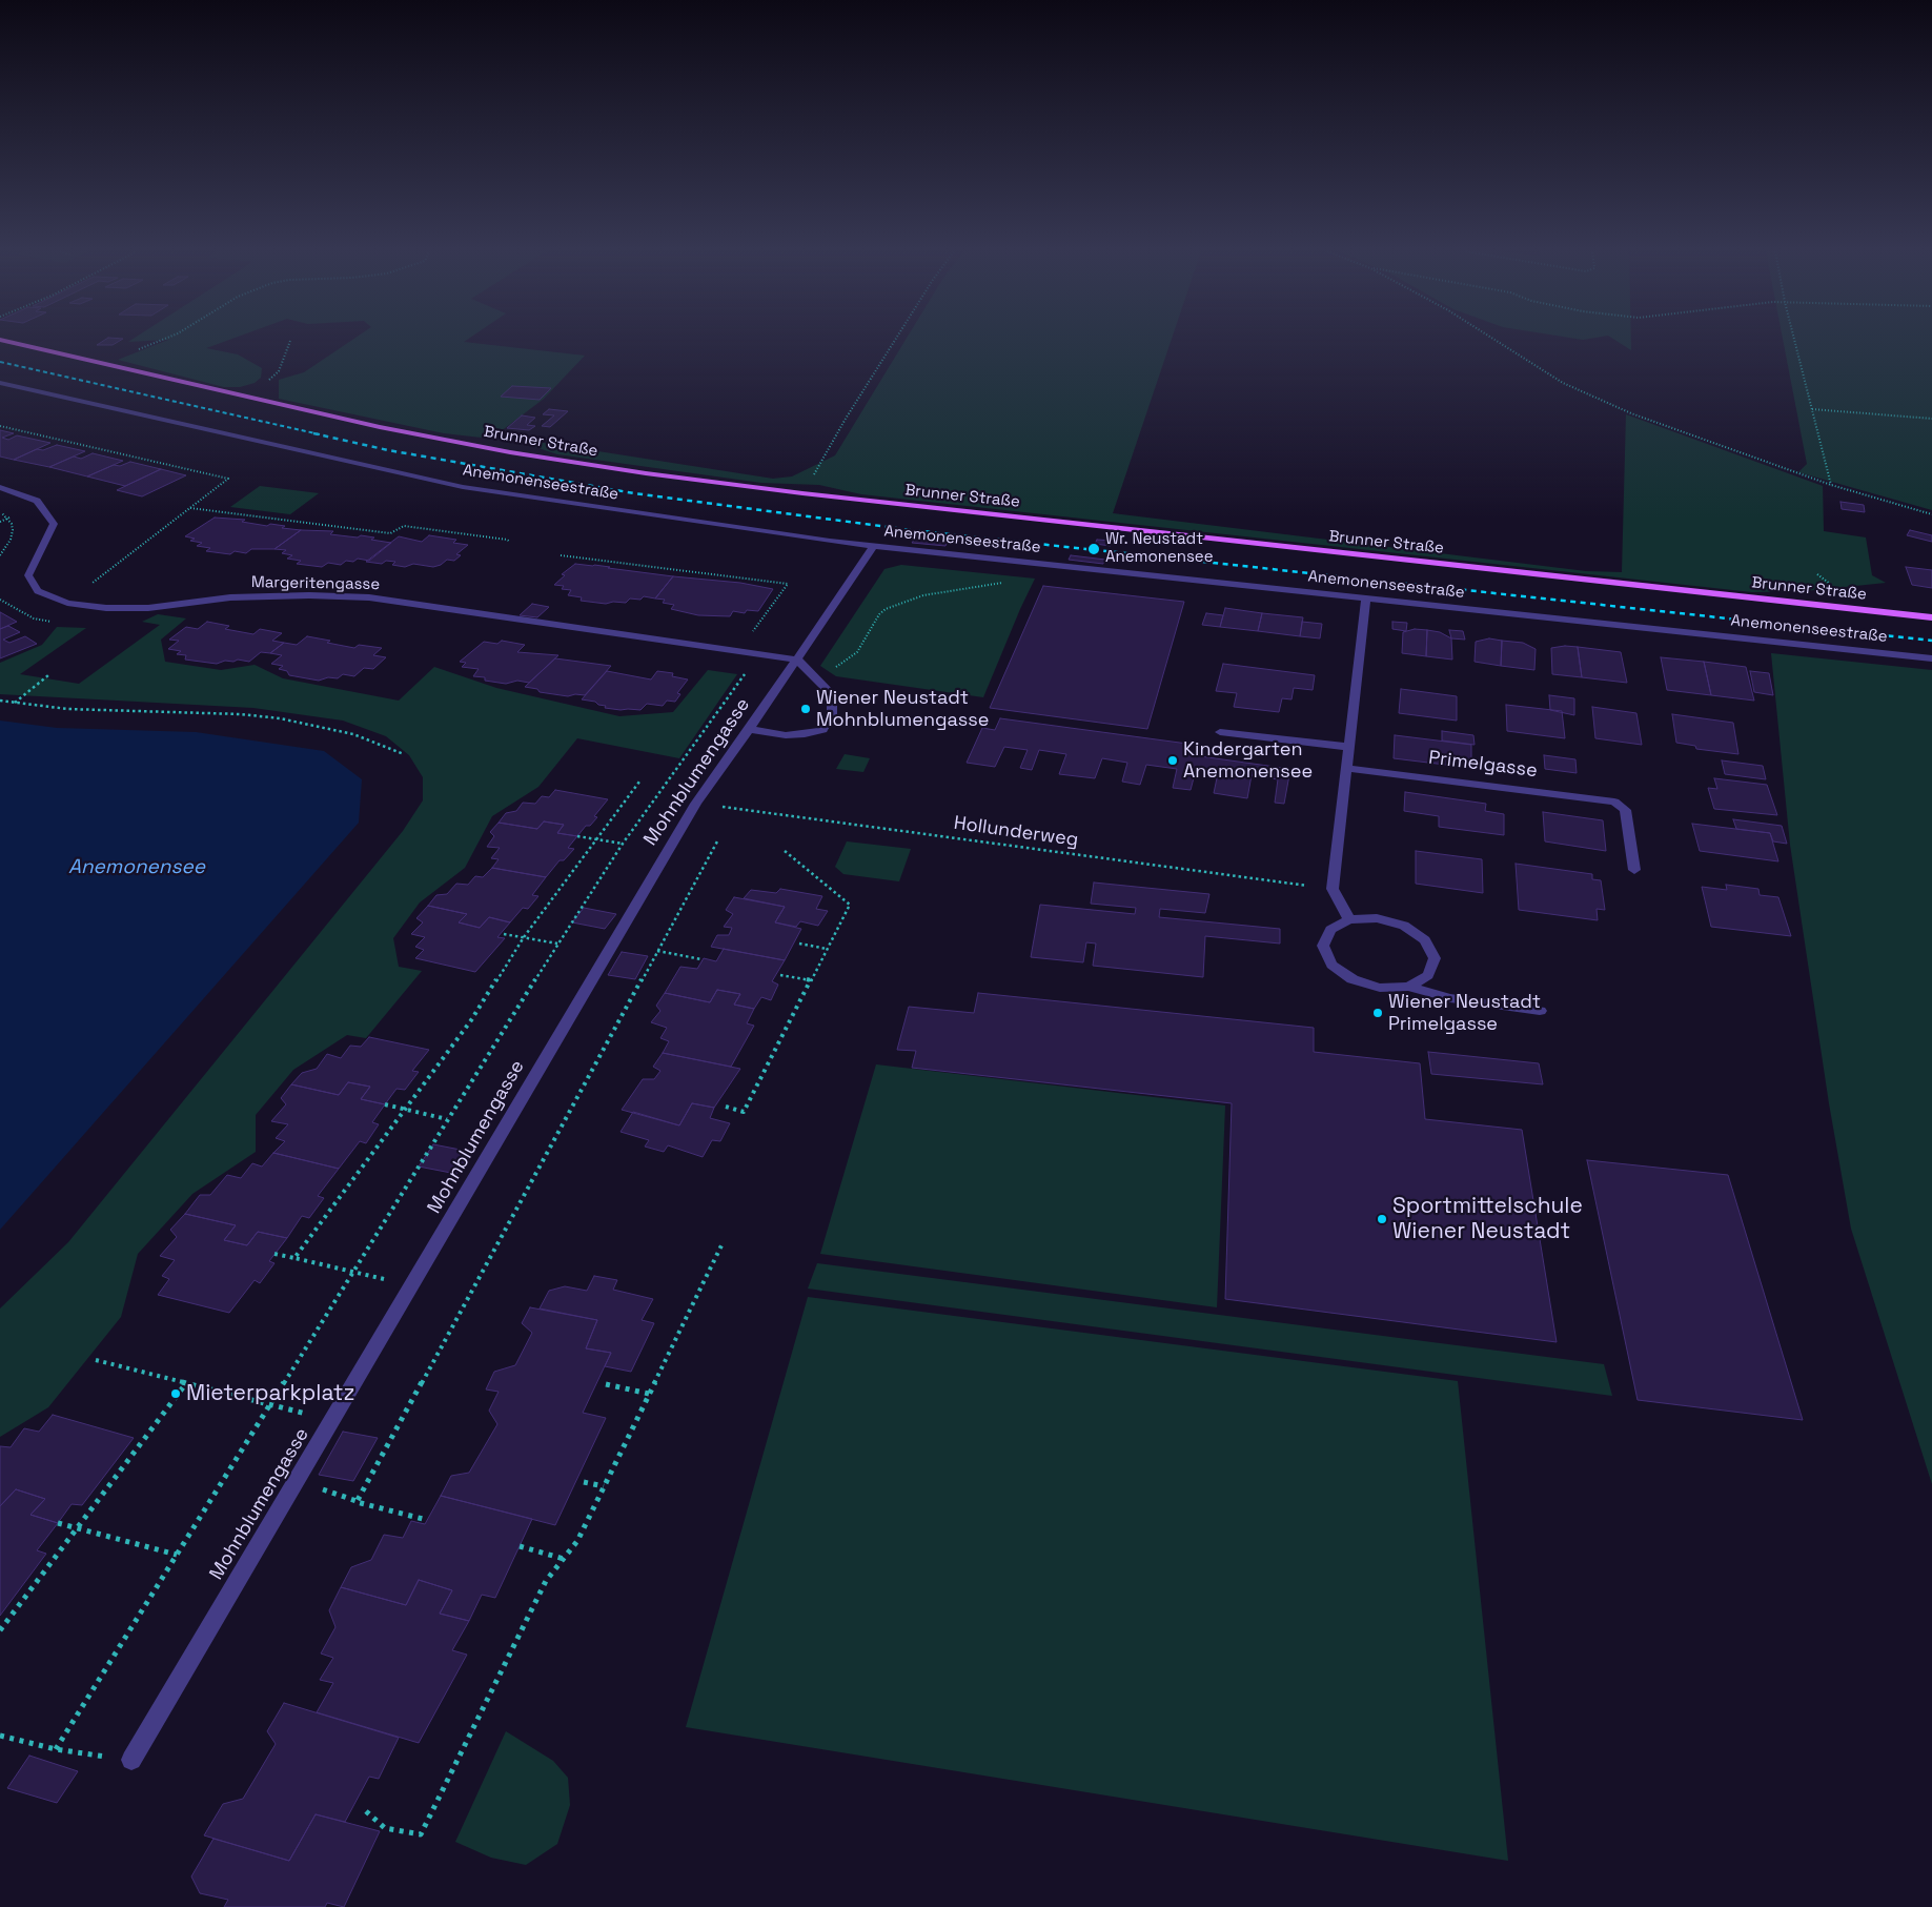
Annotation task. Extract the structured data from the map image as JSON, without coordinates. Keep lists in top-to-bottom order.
{
  "streets": {
    "main road": ["Brunner Straße"],
    "street": [
      "Anemonenseestraße",
      "Margeritengasse",
      "Primelgasse",
      "Mohnblumengasse"
    ],
    "path": ["Hollunderweg"]
  },
  "crossings": [
    ["Anemonenseestraße", "Mohnblumengasse"],
    ["Margeritengasse", "Mohnblumengasse"],
    ["Mohnblumengasse", "Hollunderweg"]
  ],
  "water": ["Anemonensee"],
  "places": [
    "Wr. Neustadt Anemonensee",
    "Wiener Neustadt Mohnblumengasse",
    "Kindergarten Anemonensee",
    "Wiener Neustadt Primelgasse",
    "Sportmittelschule Wiener Neustadt",
    "Mieterparkplatz"
  ]
}
